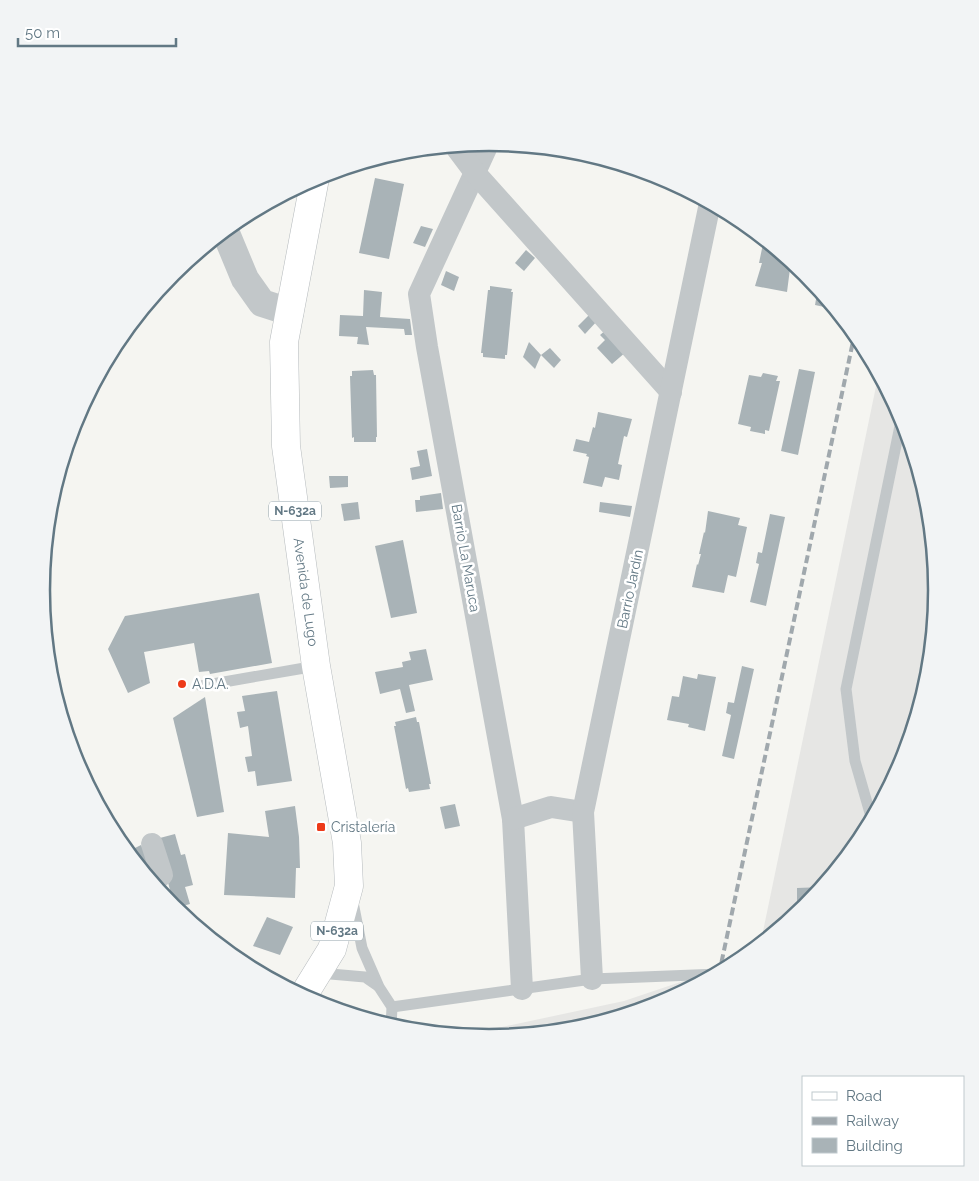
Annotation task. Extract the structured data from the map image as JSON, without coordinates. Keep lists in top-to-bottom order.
{
  "streets": {
    "main road": ["N-632a", "Avenida de Lugo"],
    "street": ["Barrio La Maruca", "Barrio Jardín"]
  },
  "places": {
    "other": ["A.D.A."],
    "transit": ["Cristalería"]
  },
  "legend": ["Road", "Railway", "Building"],
  "scale_bar": "50 m"
}
